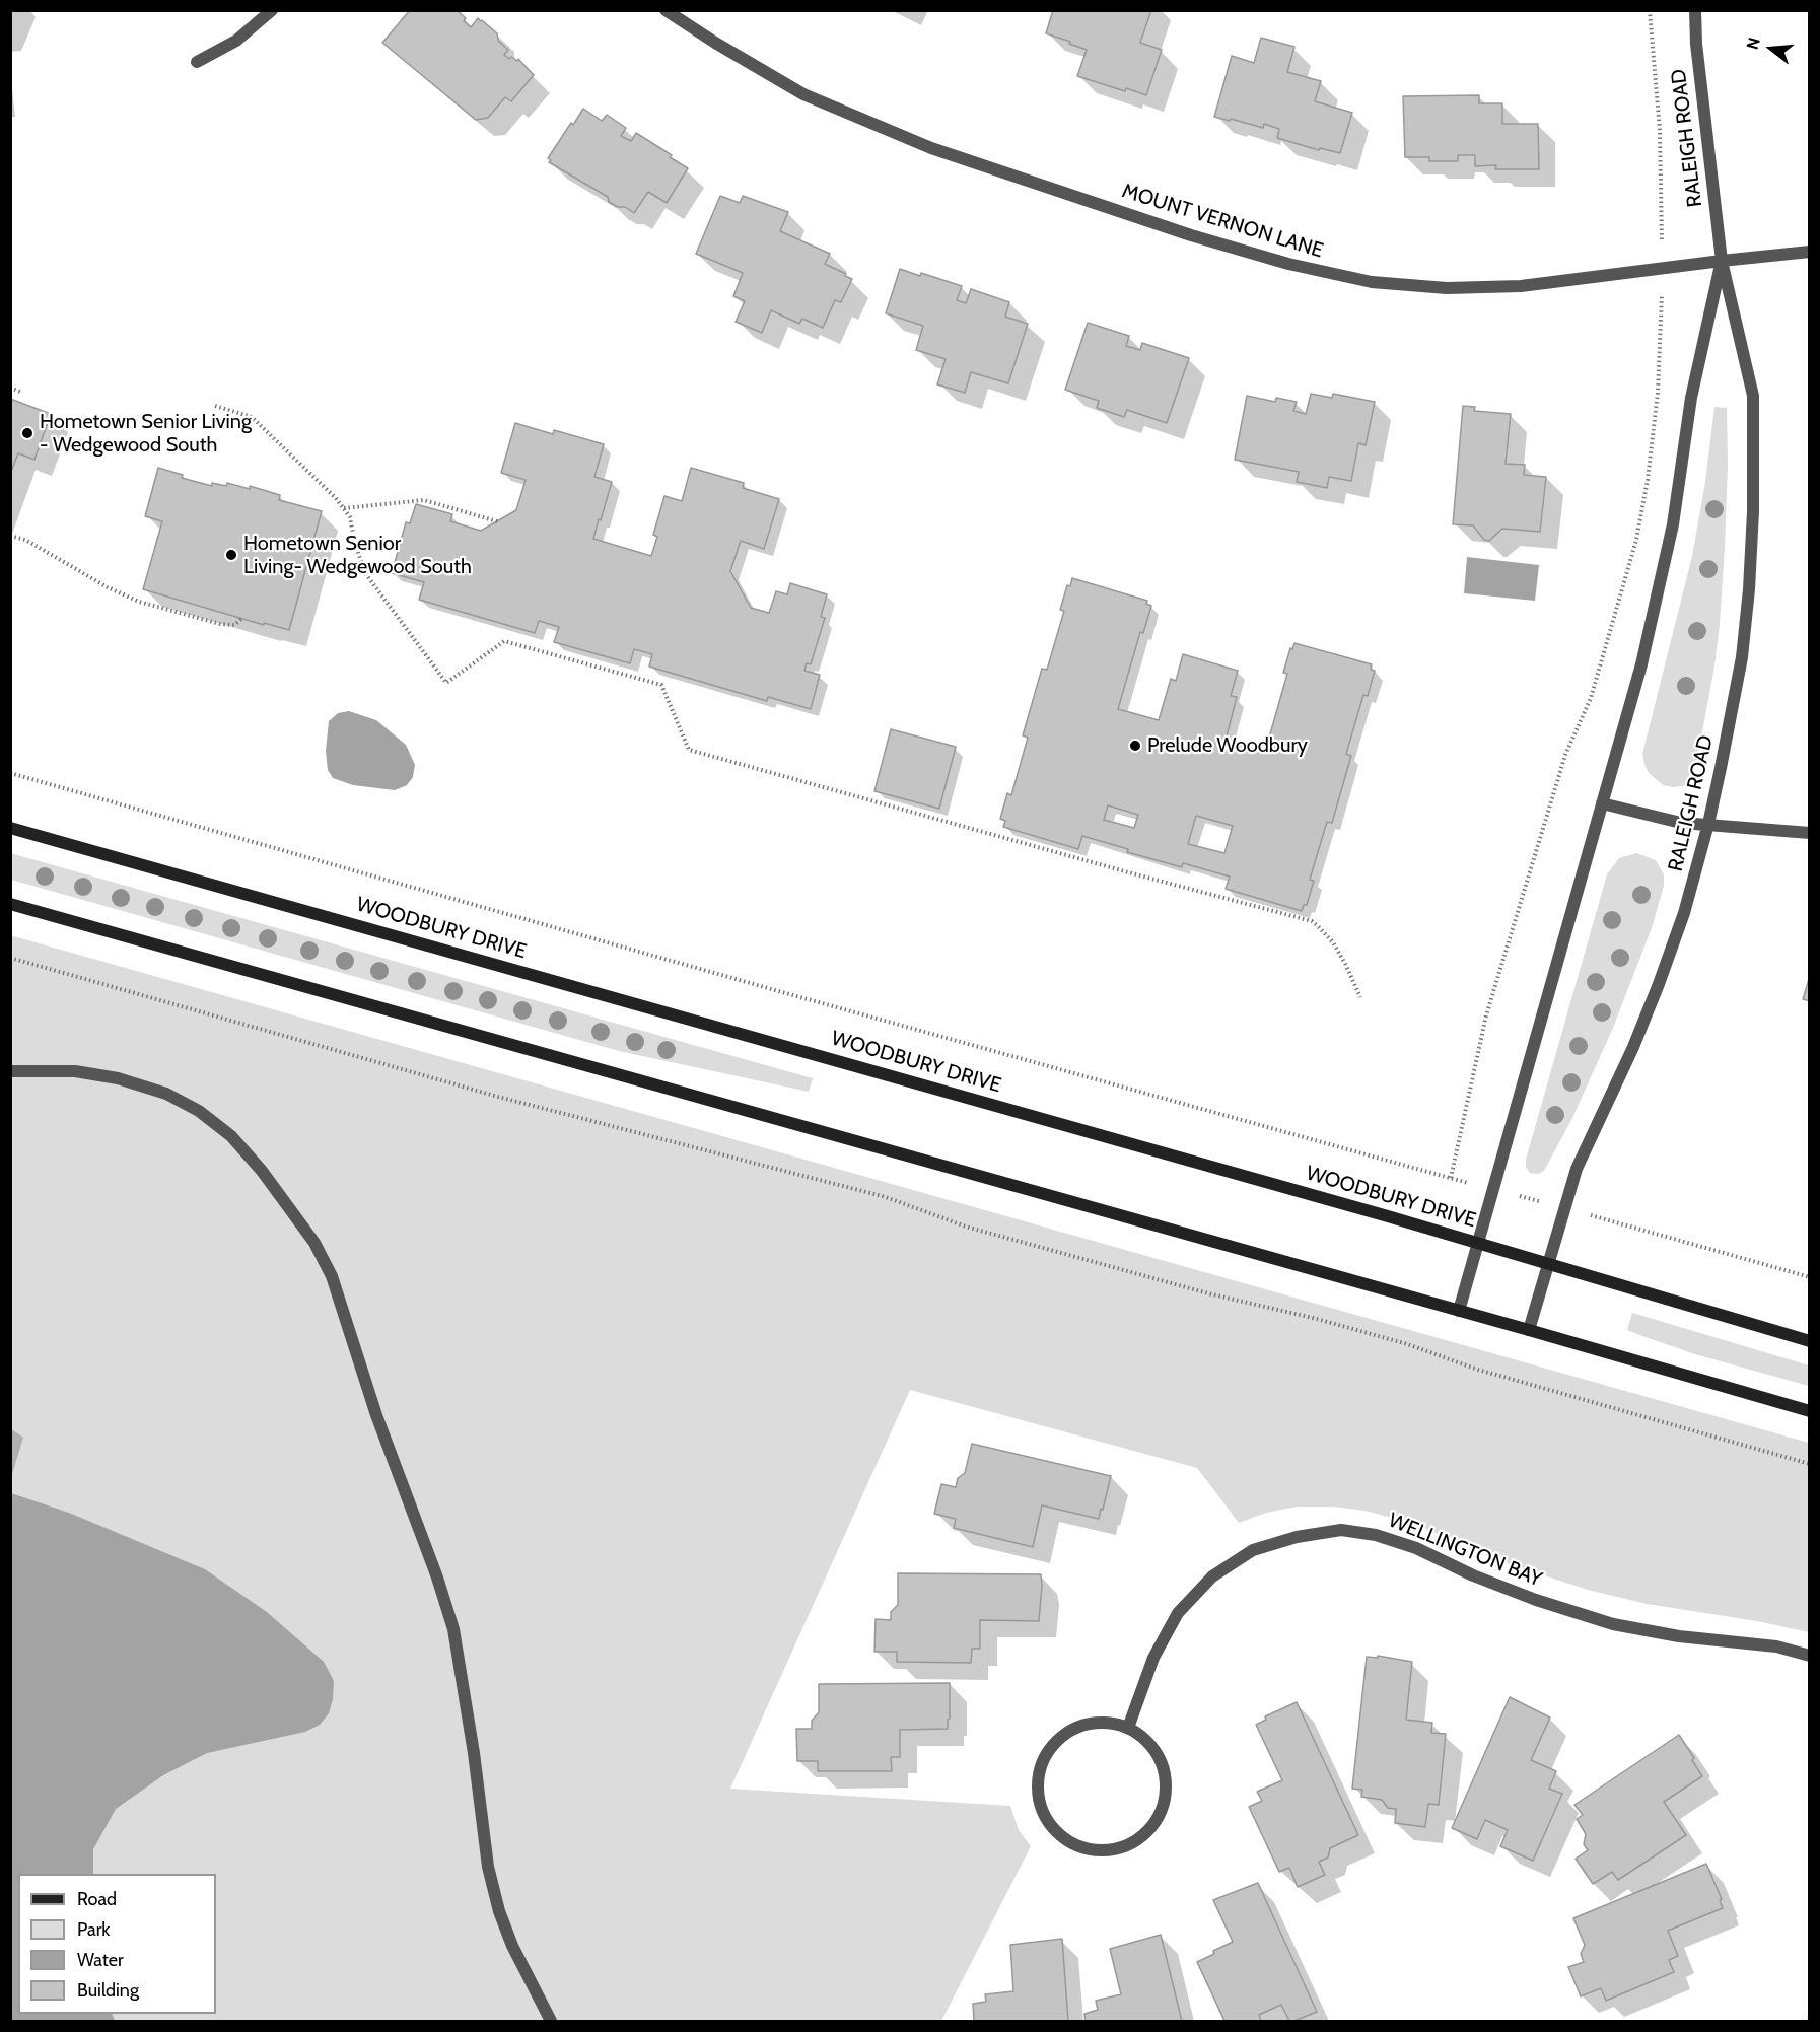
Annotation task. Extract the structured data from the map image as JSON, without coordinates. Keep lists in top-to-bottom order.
{
  "streets": {
    "main road": ["WOODBURY DRIVE"],
    "street": ["RALEIGH ROAD", "MOUNT VERNON LANE", "WELLINGTON BAY"]
  },
  "crossings": [
    ["RALEIGH ROAD", "MOUNT VERNON LANE"],
    ["RALEIGH ROAD", "WOODBURY DRIVE"]
  ],
  "places": ["Hometown Senior Living - Wedgewood South", "Hometown Senior Living- Wedgewood South", "Prelude Woodbury"],
  "legend": [
    "Road",
    "Park",
    "Water",
    "Building"
  ],
  "north": "left"
}
